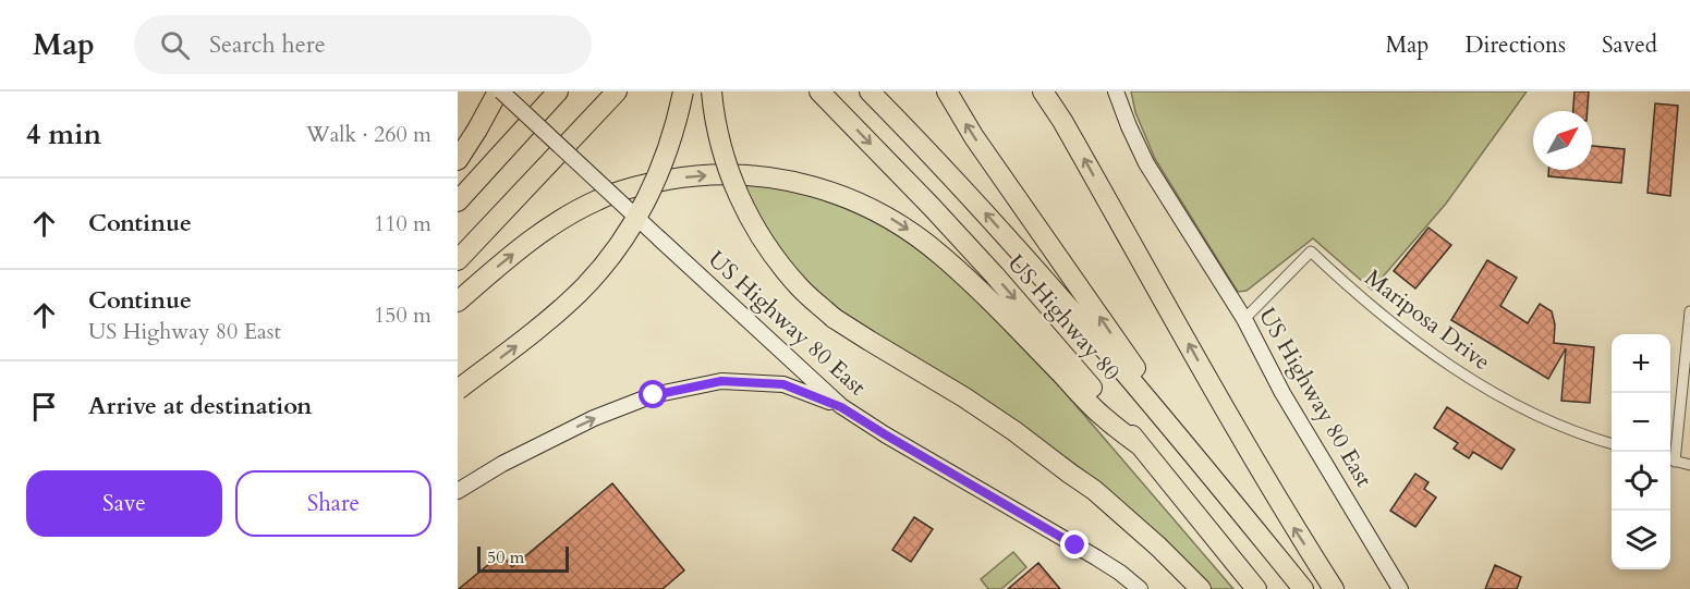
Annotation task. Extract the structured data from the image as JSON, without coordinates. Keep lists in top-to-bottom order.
{
  "streets": {
    "highway": ["US Highway 80"],
    "main road": ["US Highway 80 East"],
    "street": ["Mariposa Drive"]
  },
  "crossings": [
    ["Mariposa Drive", "US Highway 80 East"]
  ],
  "scale_bar": "50 m",
  "north": "top right",
  "page": {
    "header": "Map",
    "search": "Search here",
    "nav": ["Map", "Directions", "Saved"],
    "heading": ["4 min", "Walk · 260 m"],
    "list": [
      ["Continue", "110 m"],
      ["Continue", "US Highway 80 East", "150 m"],
      "Arrive at destination"
    ],
    "map_buttons": ["+", "−"],
    "buttons": ["Save", "Share"],
    "scale": "50 m"
  }
}
